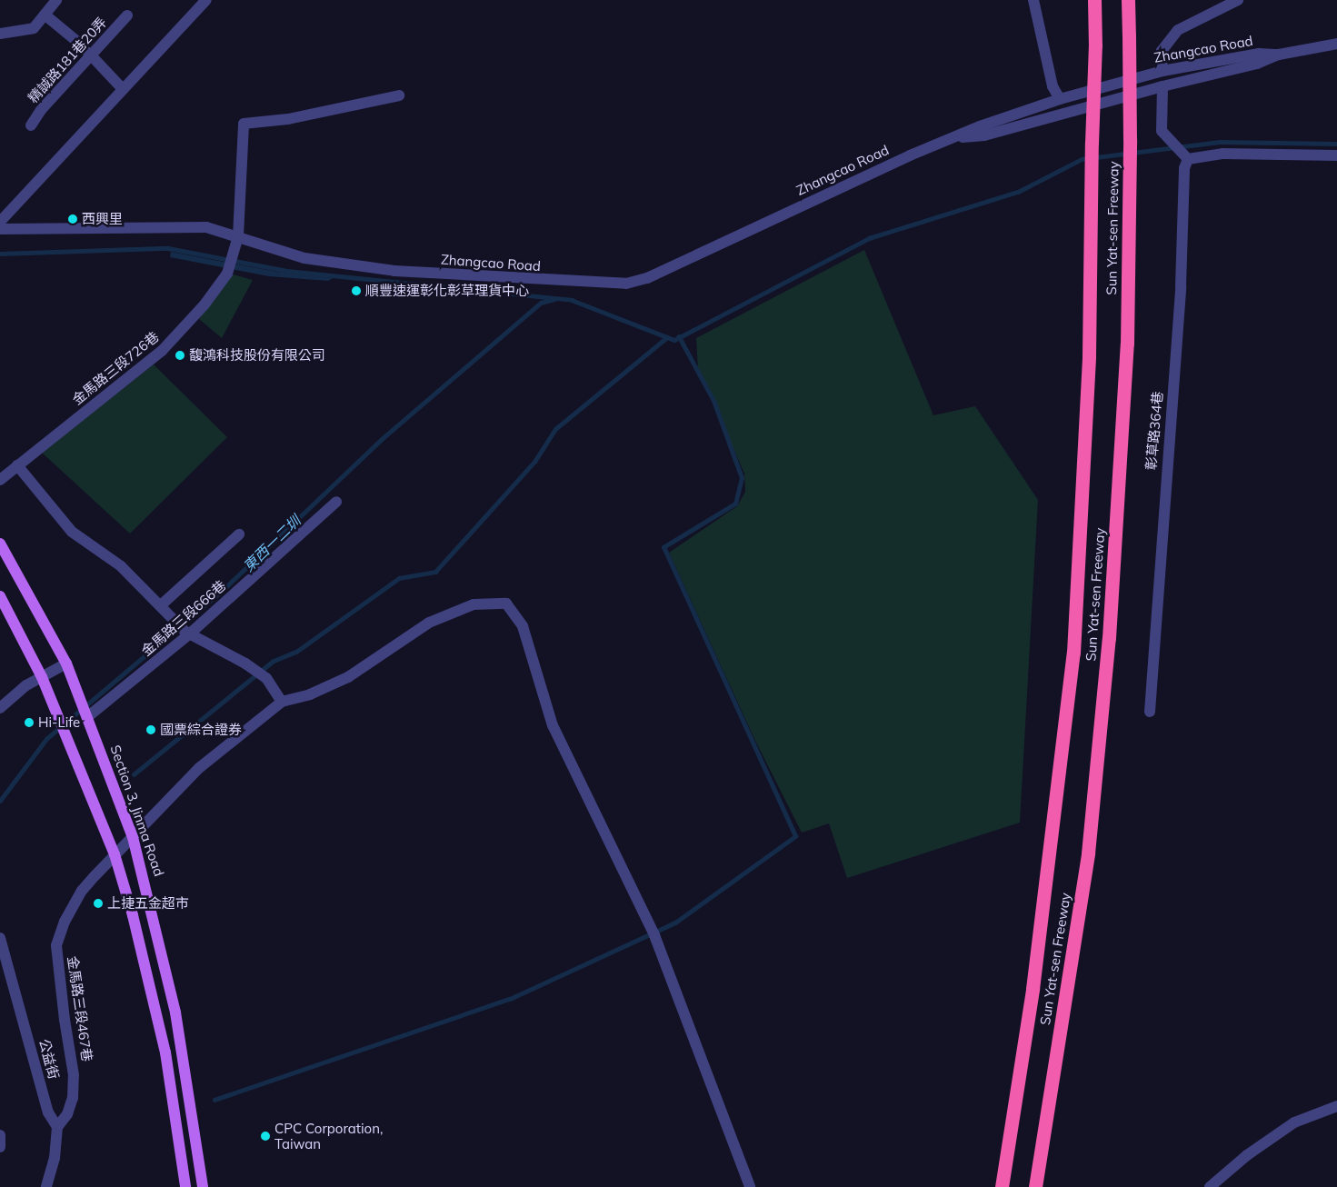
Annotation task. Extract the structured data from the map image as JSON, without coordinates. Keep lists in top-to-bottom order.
{
  "streets": {
    "highway": ["Sun Yat-sen Freeway"],
    "main road": ["Section 3, Jinma Road"],
    "street": [
      "Zhangcao Road",
      "精誠路181巷20弄",
      "金馬路三段726巷",
      "彰草路364巷",
      "金馬路三段666巷",
      "金馬路三段467巷",
      "公益街"
    ]
  },
  "crossings": [
    ["Zhangcao Road", "金馬路三段726巷"],
    ["金馬路三段666巷", "Section 3, Jinma Road"],
    ["Section 3, Jinma Road", "金馬路三段467巷"],
    ["金馬路三段467巷", "公益街"]
  ],
  "water": ["東西一二圳"],
  "places": [
    "西興里",
    "順豐速運彰化彰草理貨中心",
    "馥鴻科技股份有限公司",
    "Hi-Life",
    "國票綜合證券",
    "上捷五金超市",
    "CPC Corporation, Taiwan"
  ]
}
